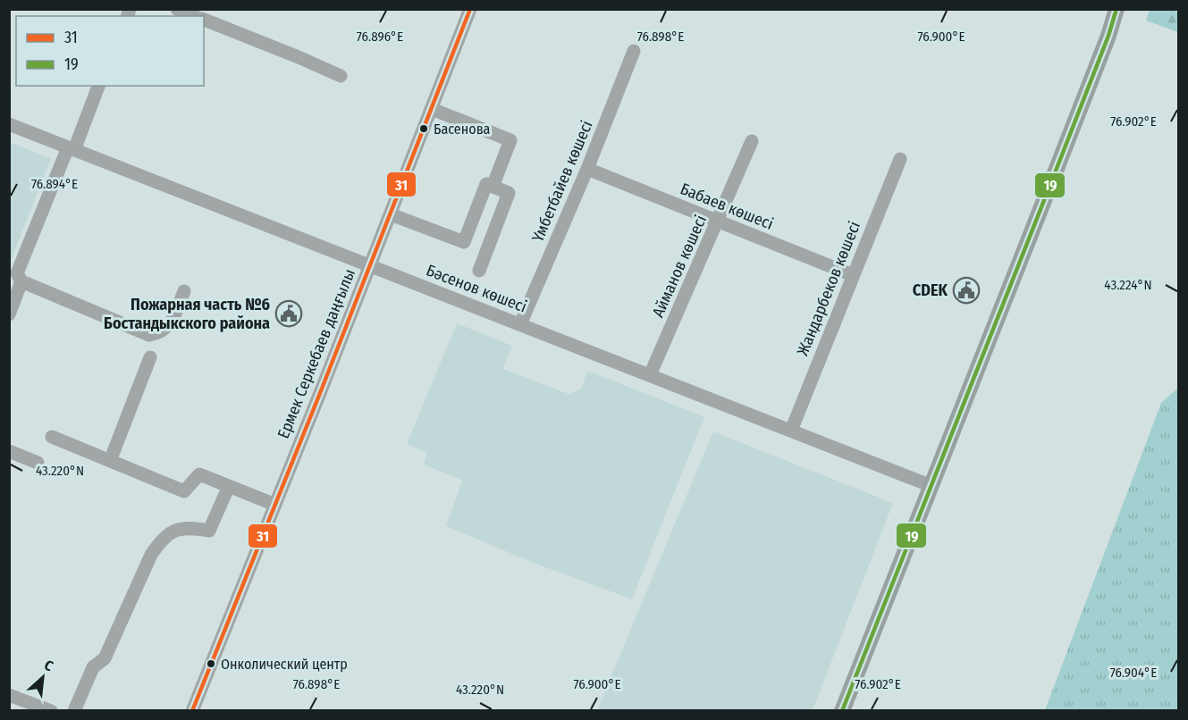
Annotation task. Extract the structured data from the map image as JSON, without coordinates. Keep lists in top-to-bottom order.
{
  "streets": {
    "street": [
      "Үмбетбайев көшесі",
      "Бабаев көшесі",
      "Айманов көшесі",
      "Бәсенов көшесі",
      "Жандарбеков көшесі",
      "Ермек Серкебаев даңғылы"
    ]
  },
  "crossings": [
    ["Үмбетбайев көшесі", "Бабаев көшесі"],
    ["Үмбетбайев көшесі", "Бәсенов көшесі"],
    ["Бабаев көшесі", "Айманов көшесі"],
    ["Бабаев көшесі", "Жандарбеков көшесі"],
    ["Айманов көшесі", "Бәсенов көшесі"],
    ["Бәсенов көшесі", "Жандарбеков көшесі"],
    ["Бәсенов көшесі", "Ермек Серкебаев даңғылы"]
  ],
  "places": {
    "other": ["Басенова", "Онколический центр"],
    "public building": ["CDEK", "Пожарная часть №6 Бостандыкского района"]
  },
  "lines": ["transit line 31", "transit line 19"],
  "legend": ["31", "19"],
  "north": "top right",
  "coordinates": [
    "76.896°E",
    "76.898°E",
    "76.900°E",
    "76.902°E",
    "76.894°E",
    "43.224°N",
    "43.220°N",
    "76.904°E"
  ]
}
